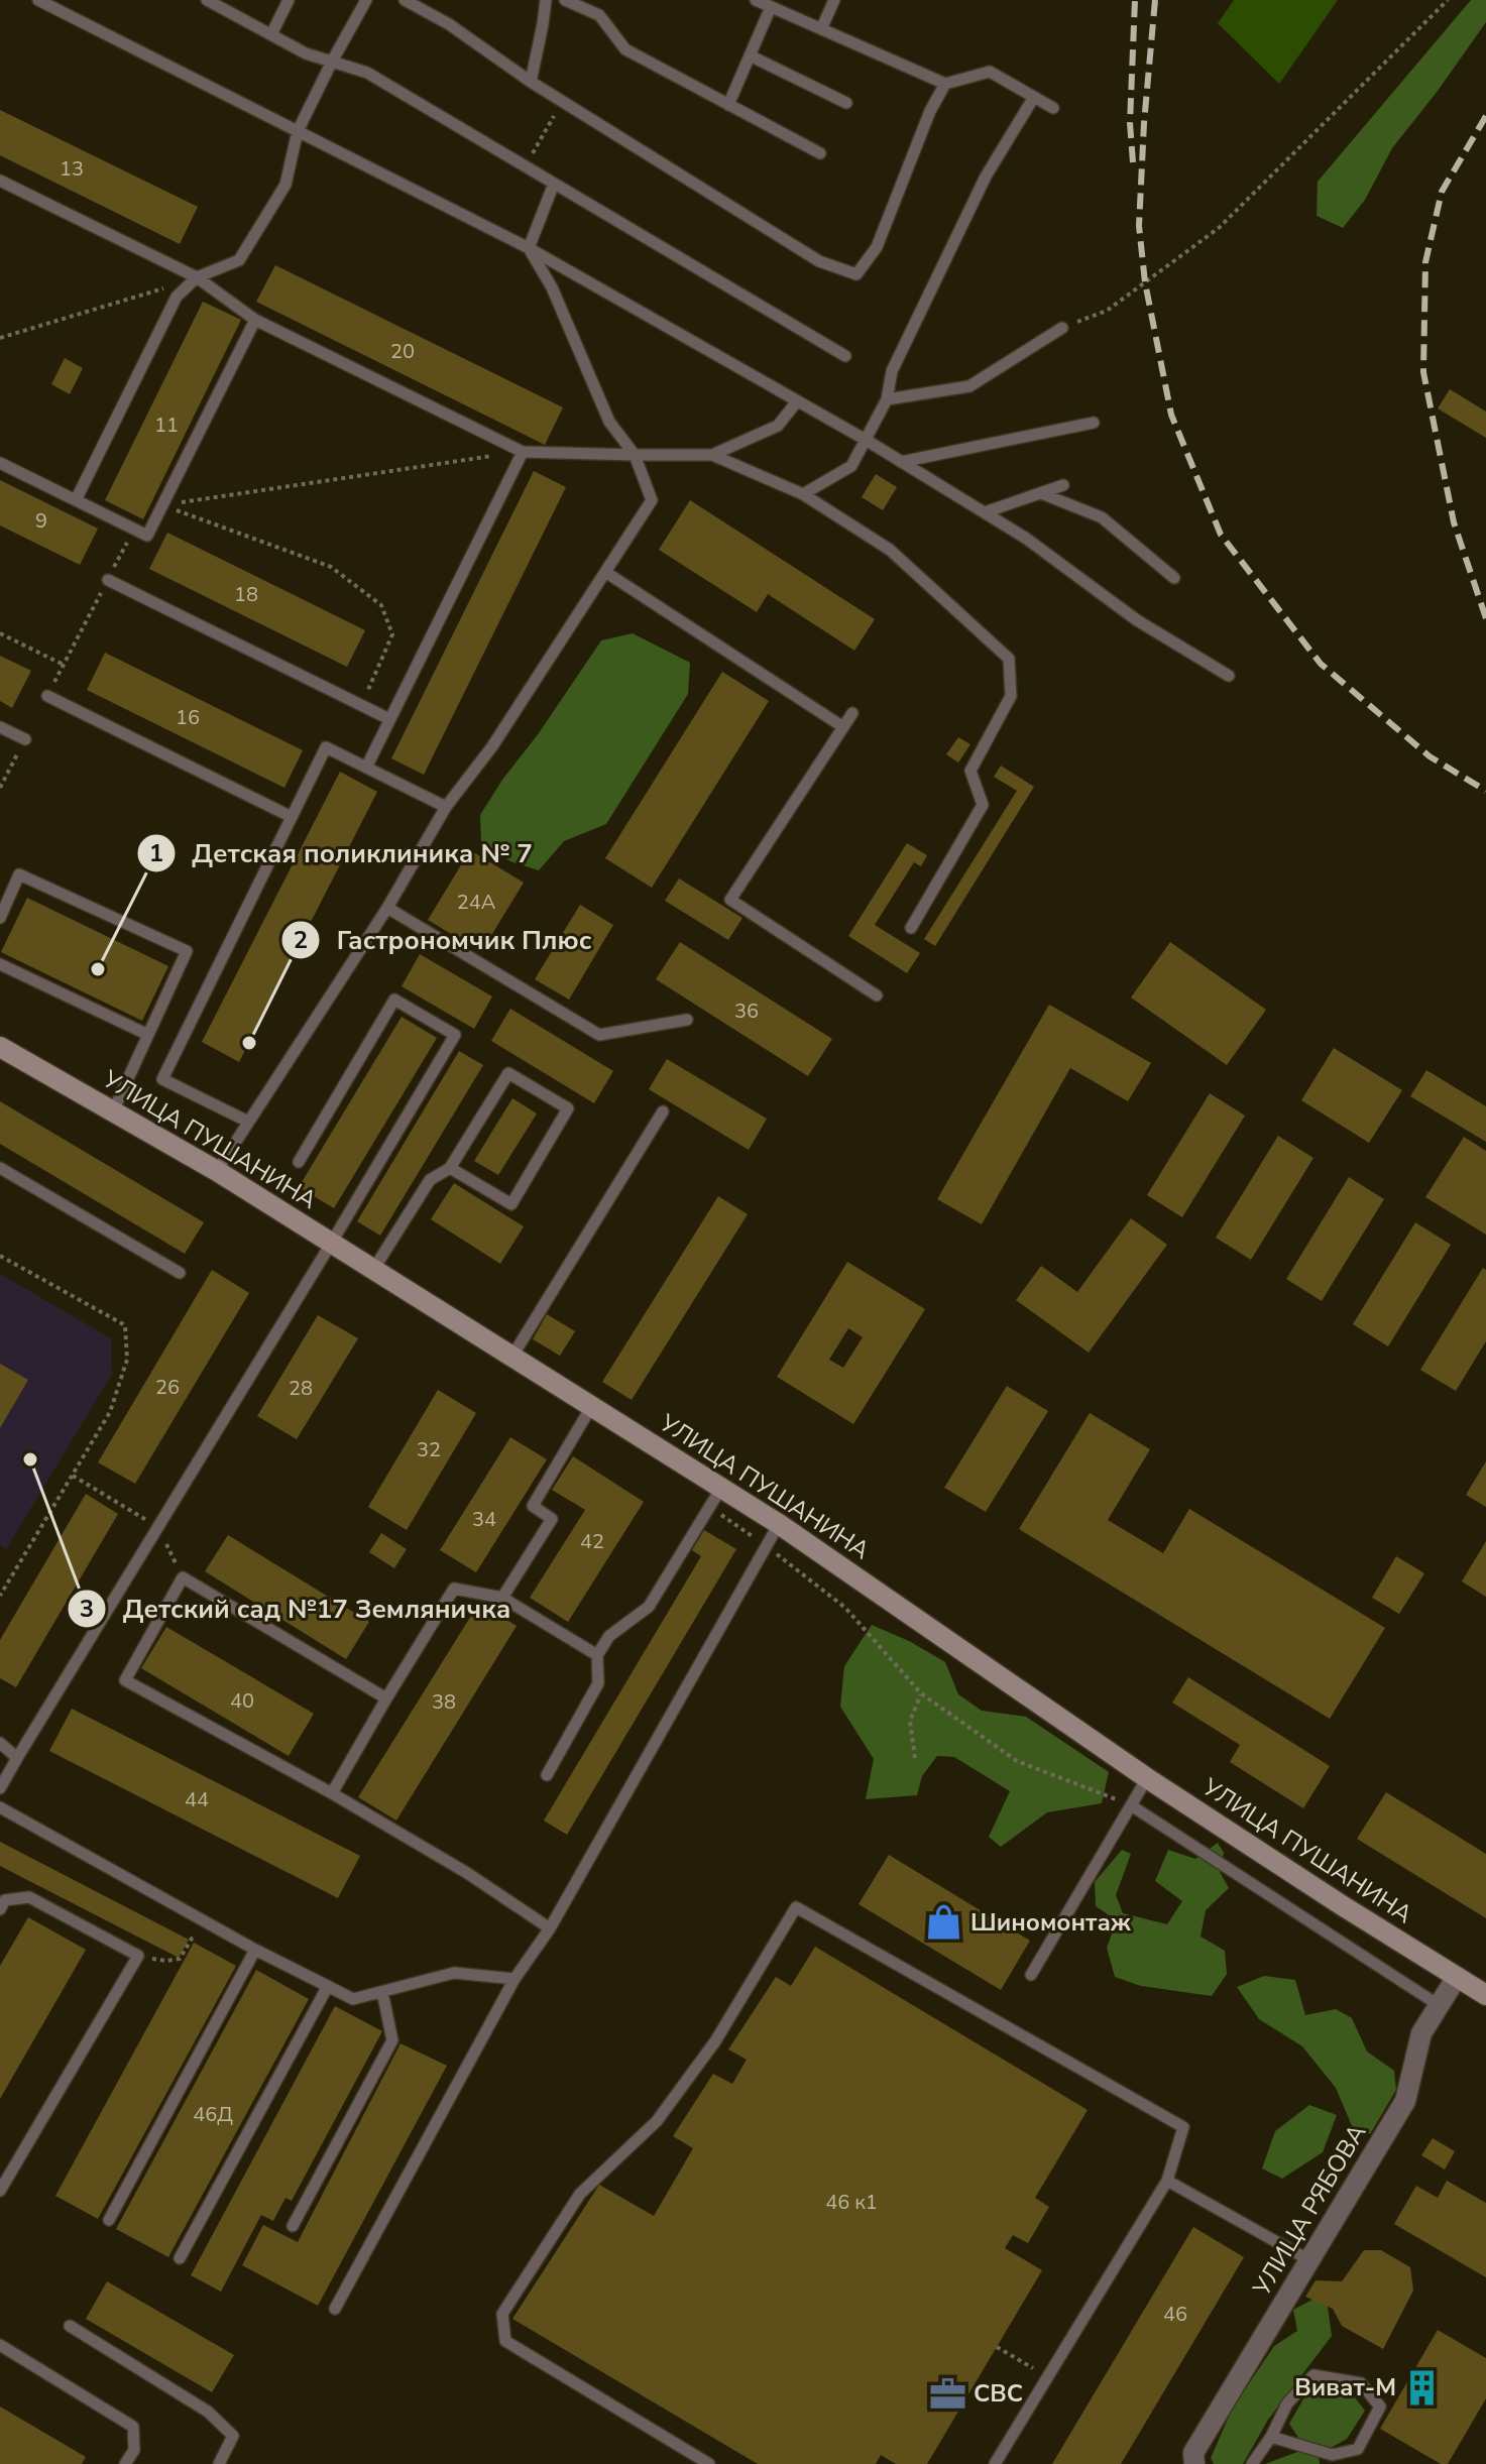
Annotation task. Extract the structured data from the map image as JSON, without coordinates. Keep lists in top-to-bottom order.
{
  "streets": {
    "street": ["УЛИЦА ПУШАНИНА", "УЛИЦА РЯБОВА"]
  },
  "crossings": [
    ["УЛИЦА ПУШАНИНА", "УЛИЦА РЯБОВА"]
  ],
  "places": {
    "other": ["Детская поликлиника № 7", "Гастрономчик Плюс", "Детский сад №17 Земляничка"],
    "shop": ["Шиномонтаж"],
    "building": ["Виват-М"],
    "office": ["СВС"]
  },
  "house_numbers": [
    "13",
    "20",
    "11",
    "9",
    "18",
    "16",
    "24А",
    "36",
    "26",
    "28",
    "32",
    "34",
    "42",
    "40",
    "38",
    "44",
    "46Д",
    "46 к1",
    "46"
  ]
}
